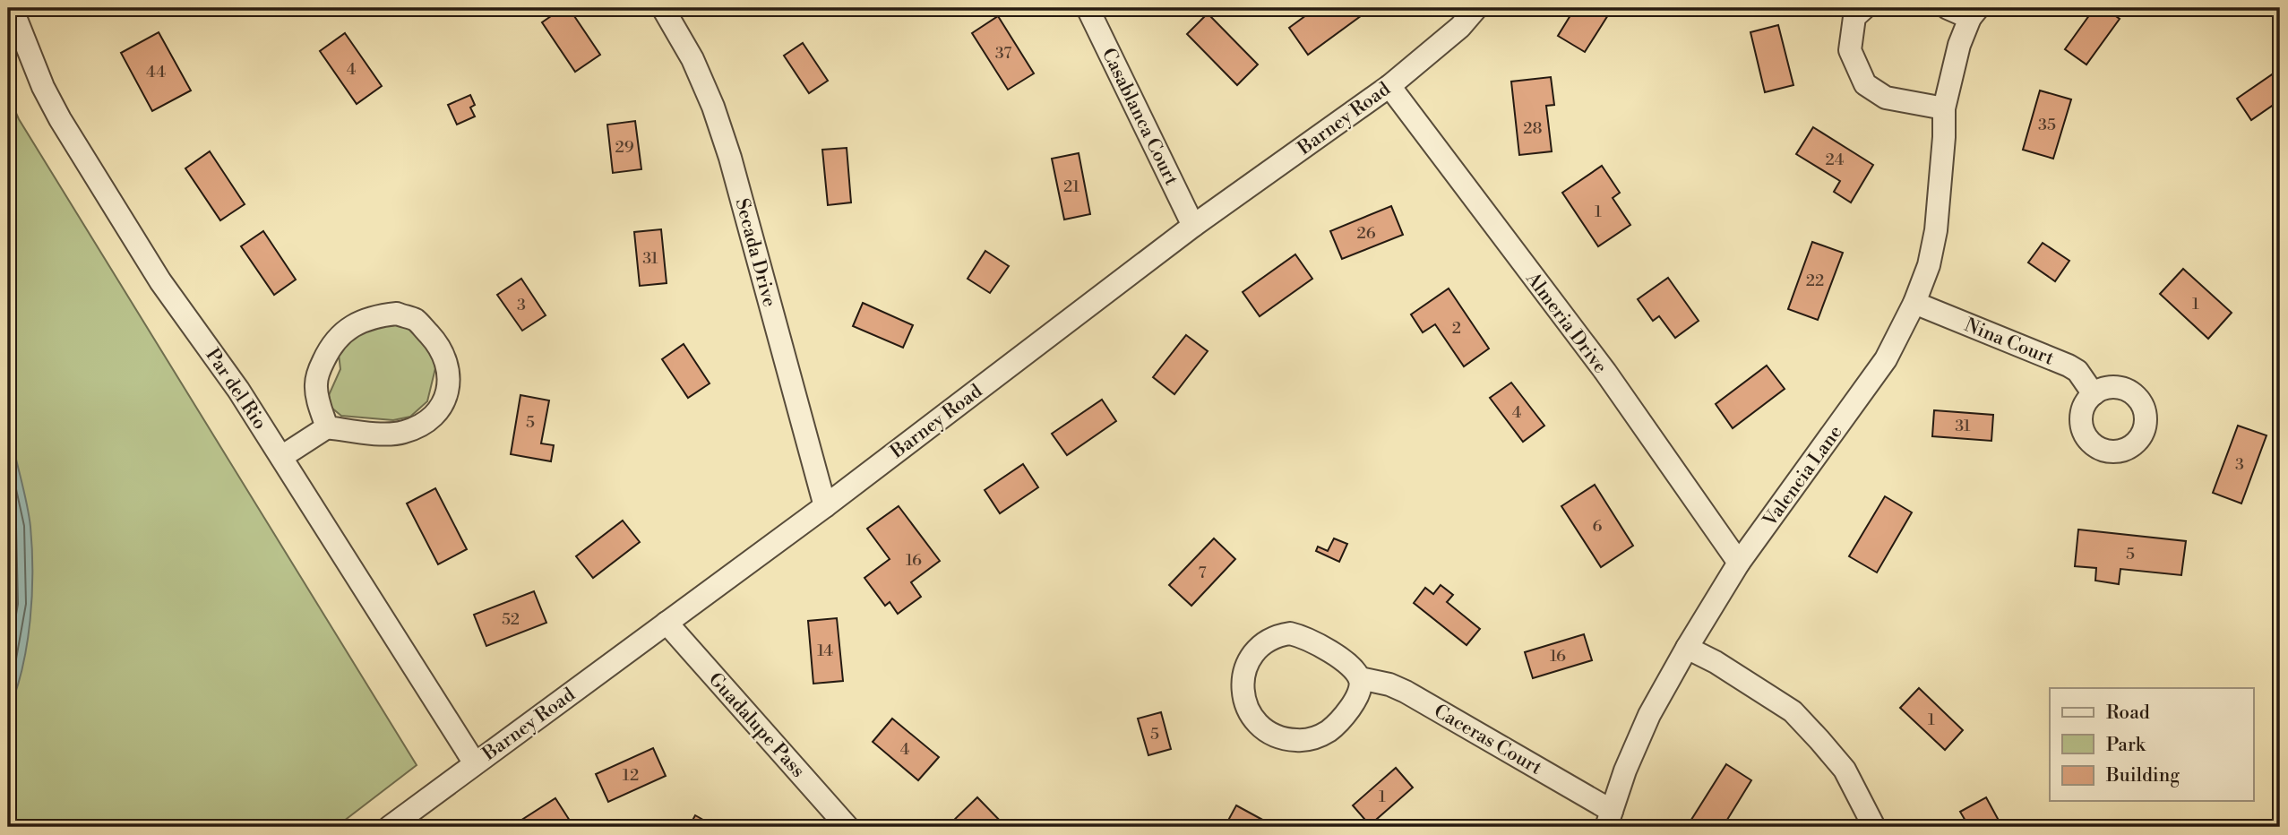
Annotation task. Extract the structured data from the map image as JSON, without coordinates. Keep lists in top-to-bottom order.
{
  "streets": {
    "street": [
      "Casablanca Court",
      "Barney Road",
      "Secada Drive",
      "Almeria Drive",
      "Nina Court",
      "Par del Rio",
      "Valencia Lane",
      "Guadalupe Pass",
      "Caceras Court"
    ]
  },
  "crossings": [
    ["Casablanca Court", "Barney Road"],
    ["Barney Road", "Secada Drive"],
    ["Barney Road", "Almeria Drive"],
    ["Barney Road", "Par del Rio"],
    ["Barney Road", "Guadalupe Pass"],
    ["Almeria Drive", "Valencia Lane"],
    ["Nina Court", "Valencia Lane"],
    ["Valencia Lane", "Caceras Court"]
  ],
  "house_numbers": [
    "37",
    "4",
    "44",
    "35",
    "28",
    "29",
    "24",
    "21",
    "1",
    "26",
    "31",
    "22",
    "1",
    "3",
    "2",
    "4",
    "5",
    "31",
    "3",
    "6",
    "5",
    "16",
    "7",
    "52",
    "14",
    "16",
    "1",
    "5",
    "4",
    "12",
    "1"
  ],
  "legend": ["Road", "Park", "Building"]
}
